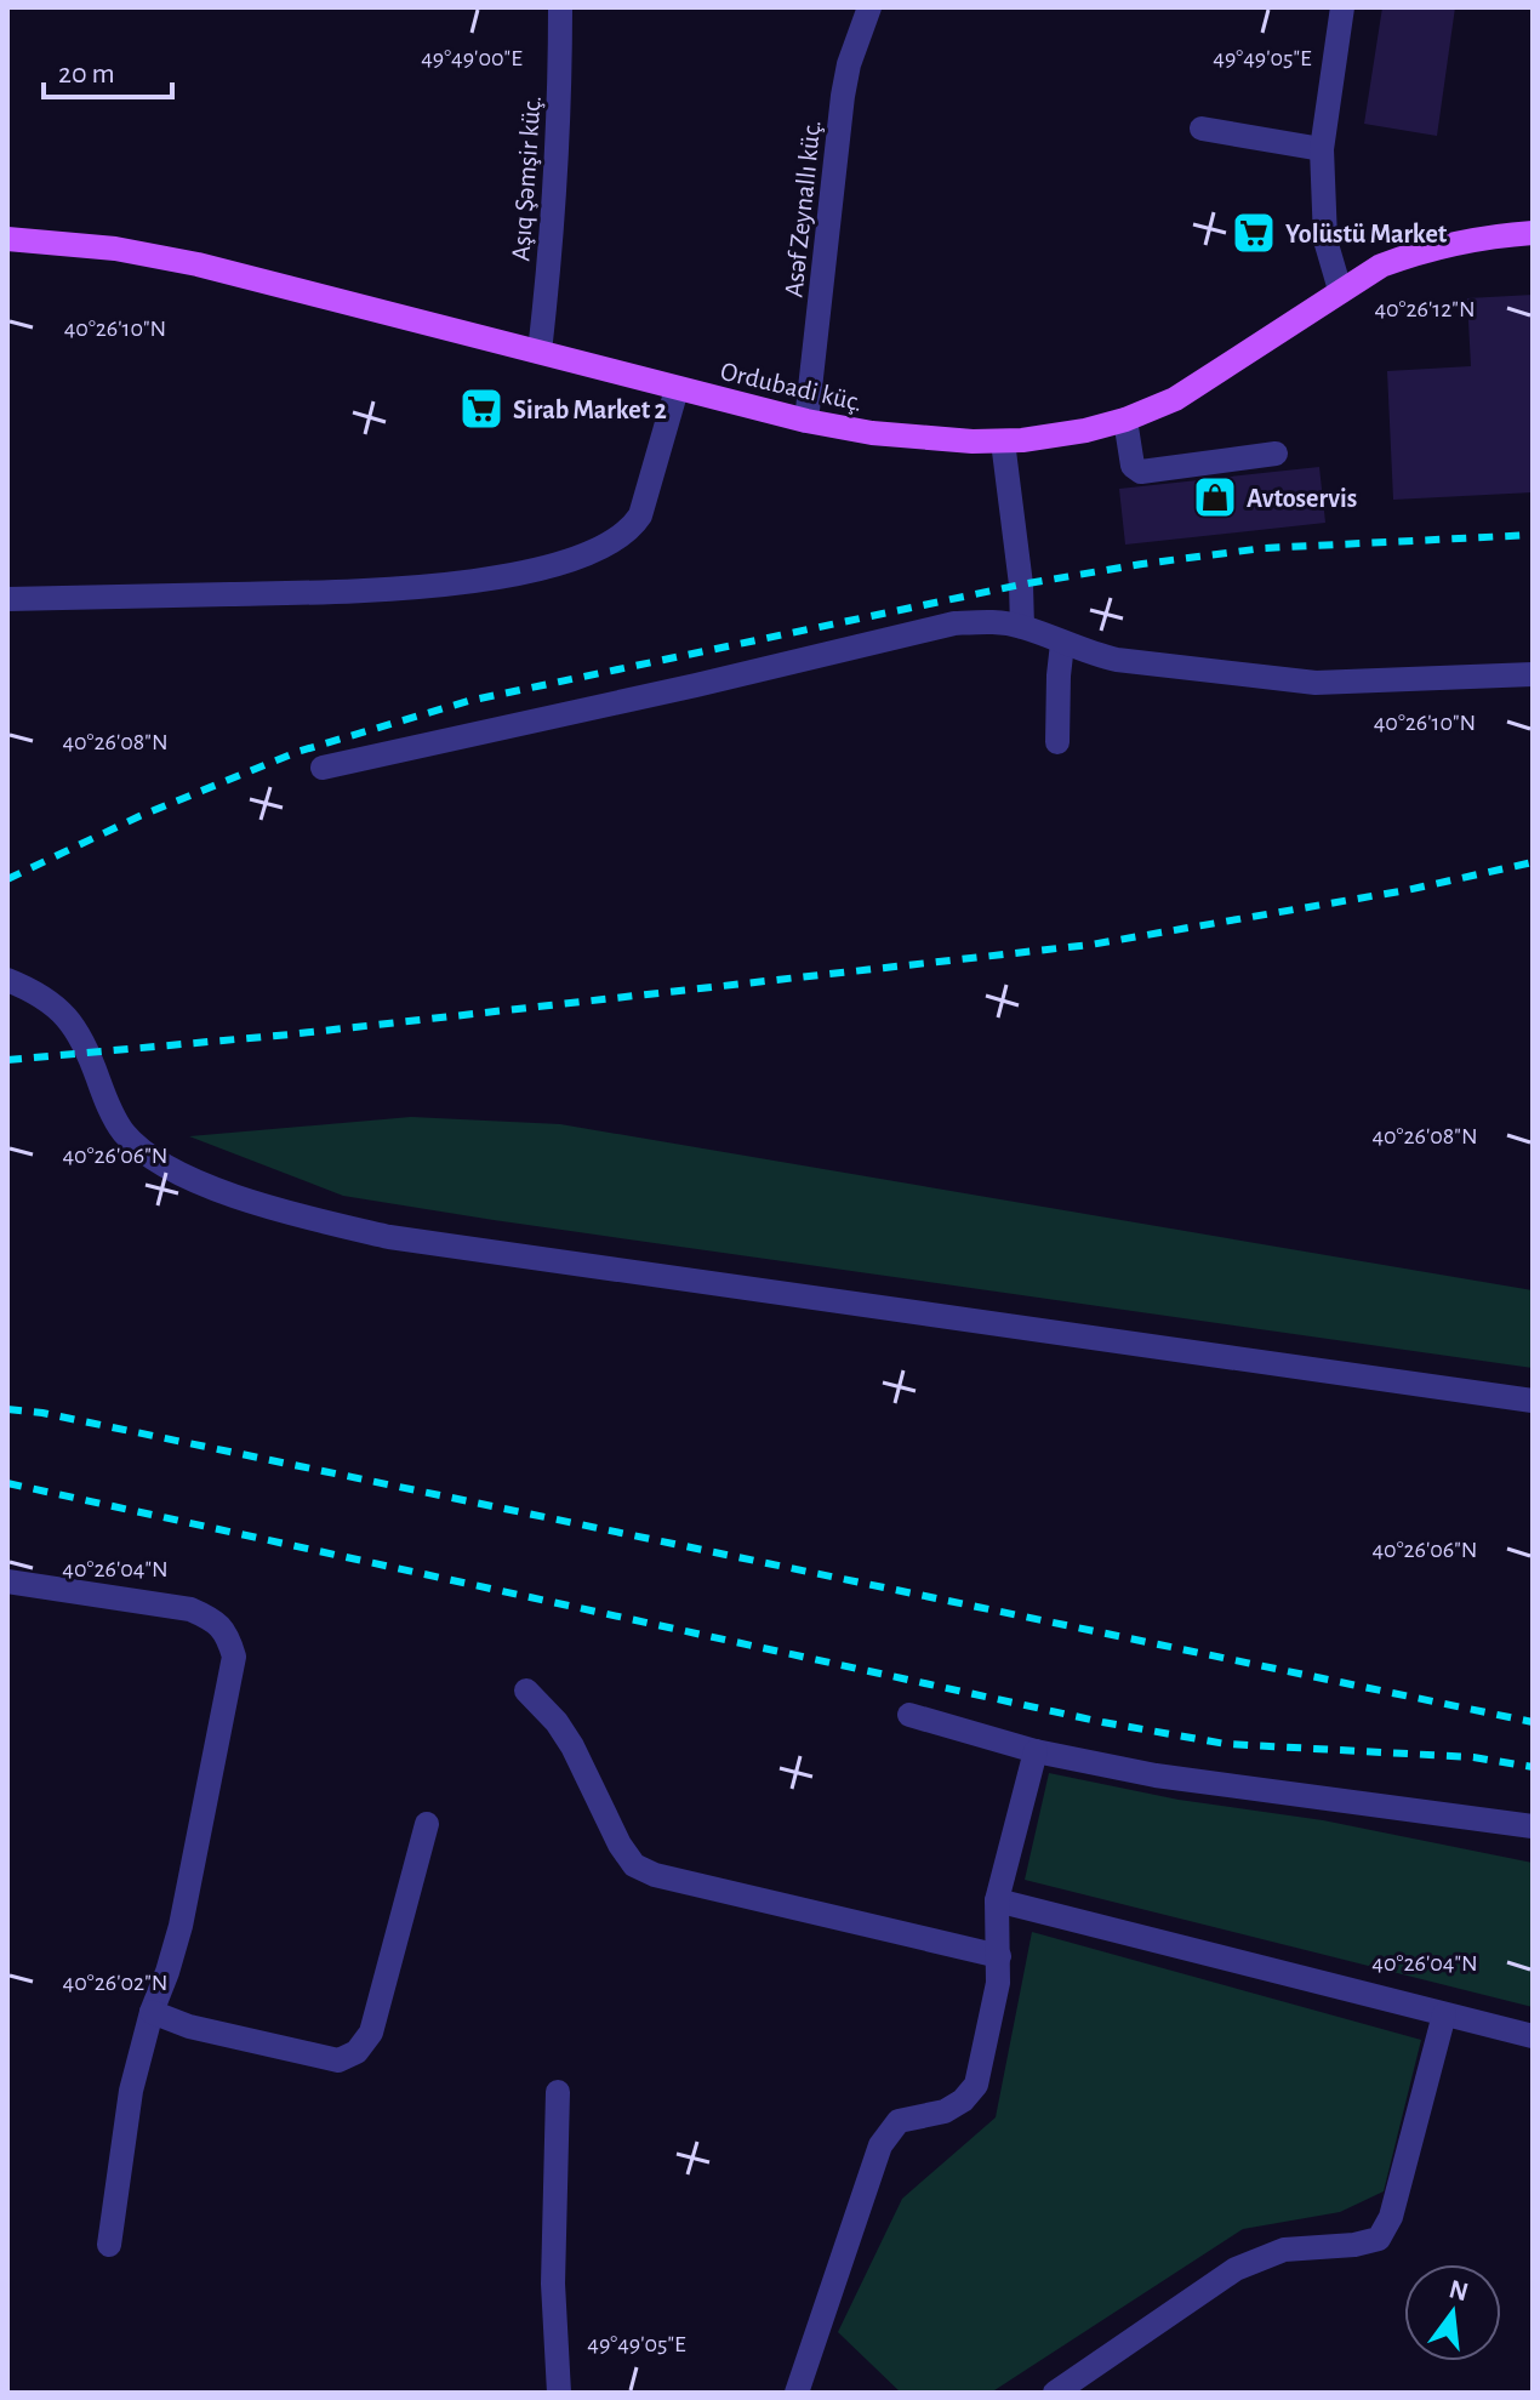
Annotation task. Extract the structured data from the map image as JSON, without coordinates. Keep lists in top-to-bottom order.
{
  "streets": {
    "main road": ["Ordubadi küç."],
    "street": ["Aşıq Şəmşir küç.", "Asəf Zeynallı küç."]
  },
  "crossings": [
    ["Aşıq Şəmşir küç.", "Ordubadi küç."],
    ["Asəf Zeynallı küç.", "Ordubadi küç."]
  ],
  "places": {
    "supermarket": ["Yolüstü Market", "Sirab Market 2"],
    "shop": ["Avtoservis"]
  },
  "scale_bar": "20 m",
  "north": "top",
  "coordinates": [
    "49°49'00\"E",
    "49°49'05\"E",
    "40°26'12\"N",
    "40°26'10\"N",
    "40°26'08\"N",
    "40°26'06\"N",
    "40°26'04\"N",
    "40°26'02\"N"
  ]
}
